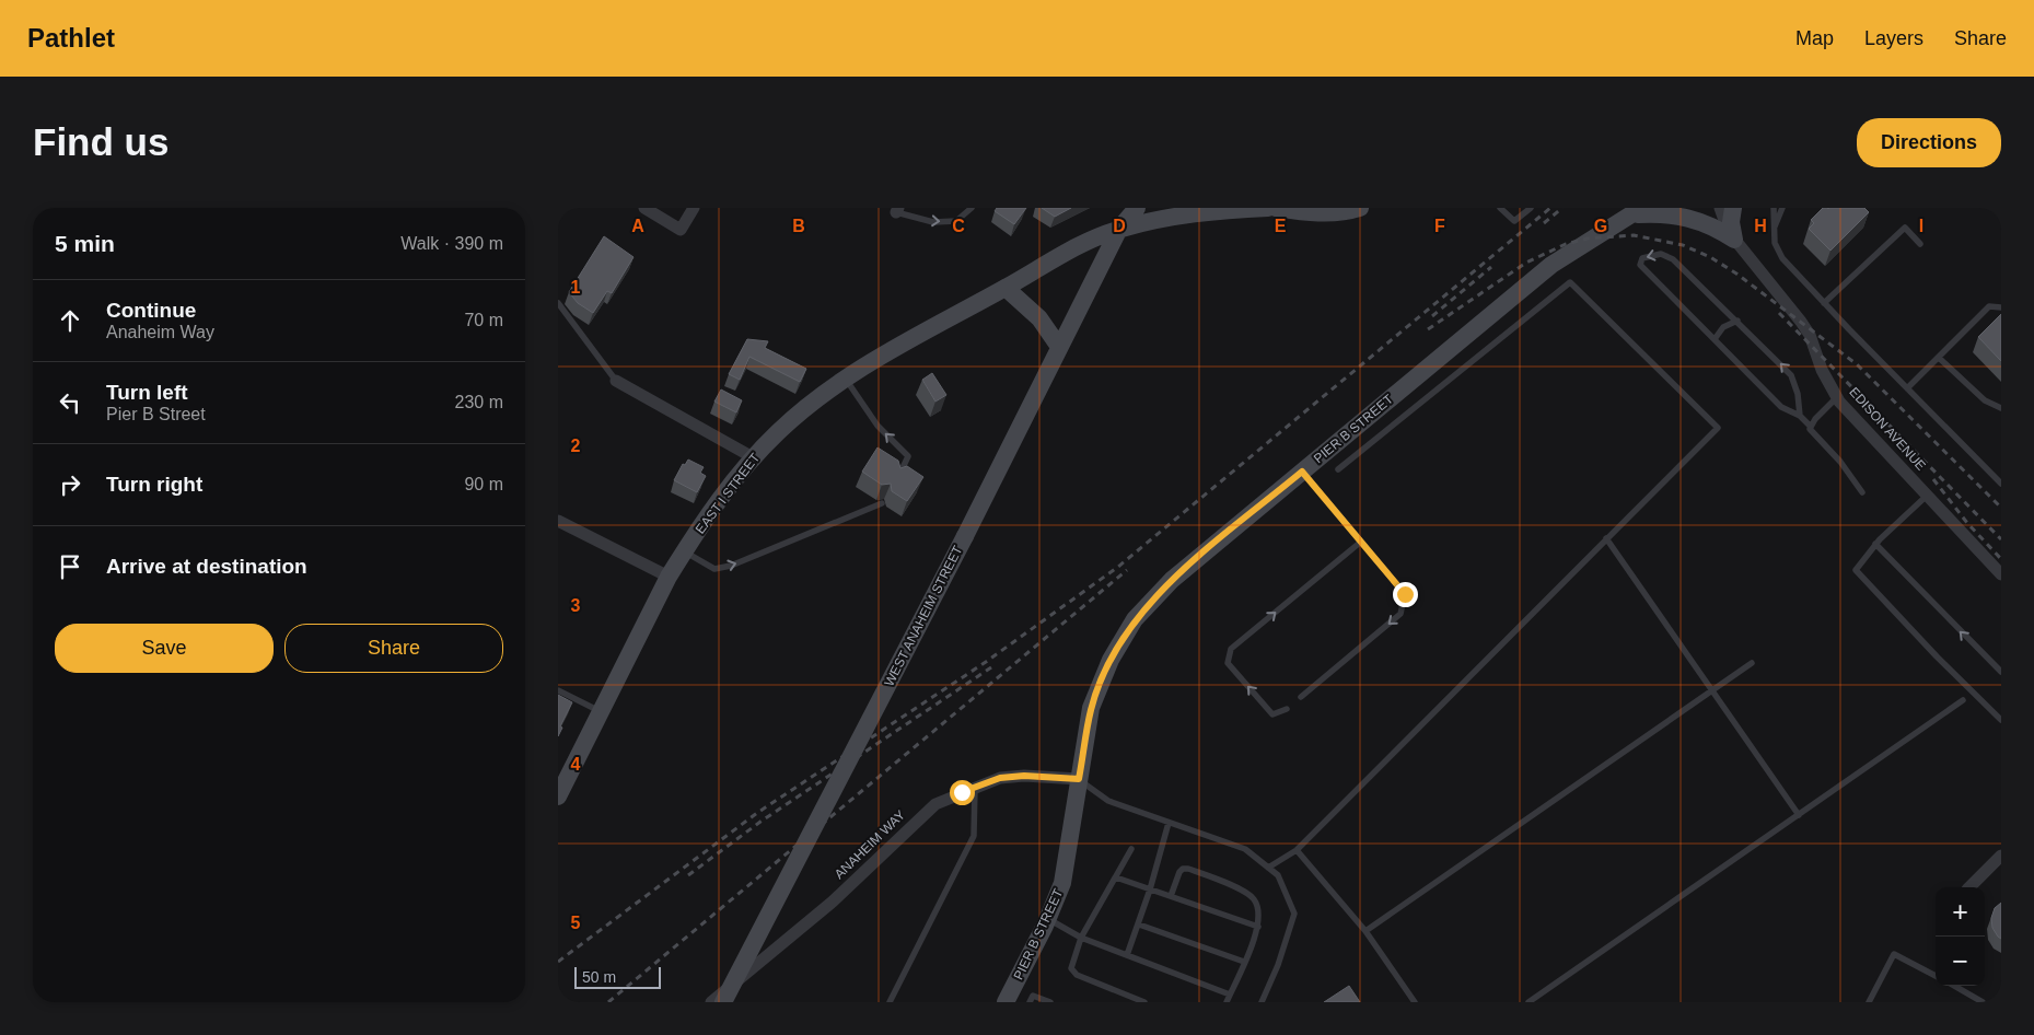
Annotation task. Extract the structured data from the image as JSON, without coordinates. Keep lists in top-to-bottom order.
{
  "streets": {
    "main road": ["PIER B STREET", "EAST I STREET", "WEST ANAHEIM STREET"],
    "street": ["EDISON AVENUE", "ANAHEIM WAY"]
  },
  "crossings": [
    ["PIER B STREET", "ANAHEIM WAY"],
    ["EAST I STREET", "WEST ANAHEIM STREET"]
  ],
  "scale_bar": "50 m",
  "page": {
    "header": "Pathlet",
    "nav": ["Map", "Layers", "Share"],
    "buttons": [
      "Directions",
      ["Save", "Share"]
    ],
    "title": "Find us",
    "heading": ["5 min", "Walk · 390 m"],
    "list": [
      ["Continue", "Anaheim Way", "70 m"],
      ["Turn left", "Pier B Street", "230 m"],
      ["Turn right", "90 m"],
      "Arrive at destination"
    ],
    "map_buttons": ["+", "−"],
    "scale": "50 m"
  },
  "grid": {
    "columns": [
      "A",
      "B",
      "C",
      "D",
      "E",
      "F",
      "G",
      "H",
      "I"
    ],
    "rows": [
      "1",
      "2",
      "3",
      "4",
      "5"
    ]
  }
}
